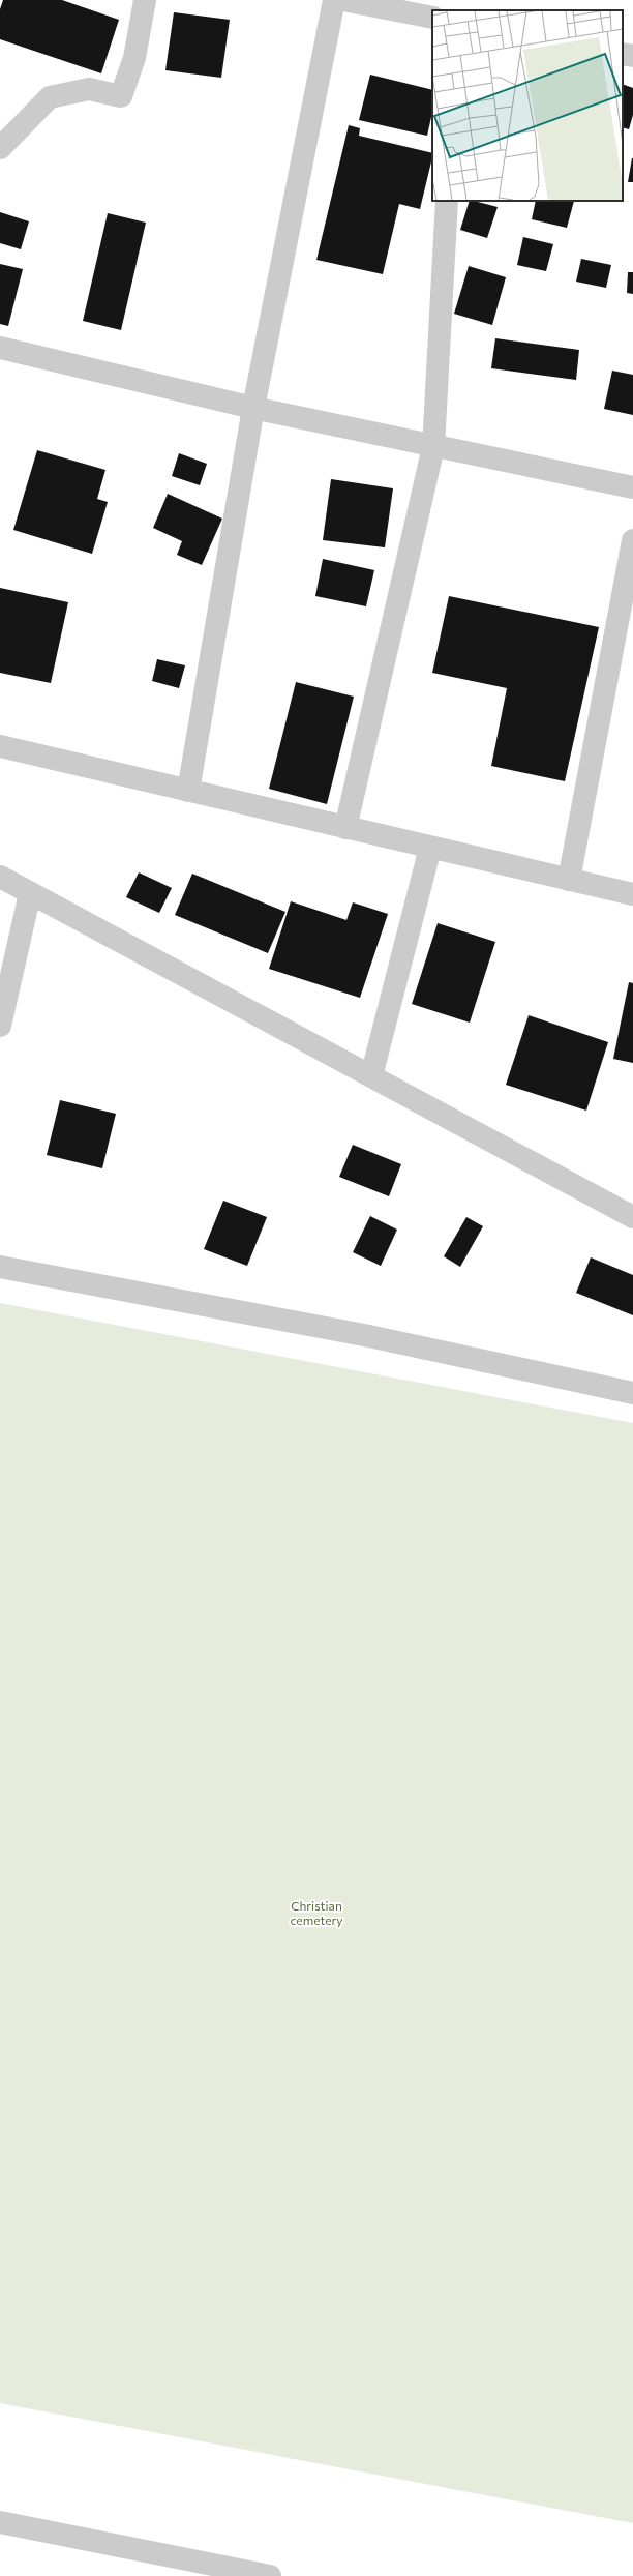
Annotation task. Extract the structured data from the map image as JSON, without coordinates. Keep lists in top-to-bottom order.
{
  "parks": ["Christian cemetery"]
}
